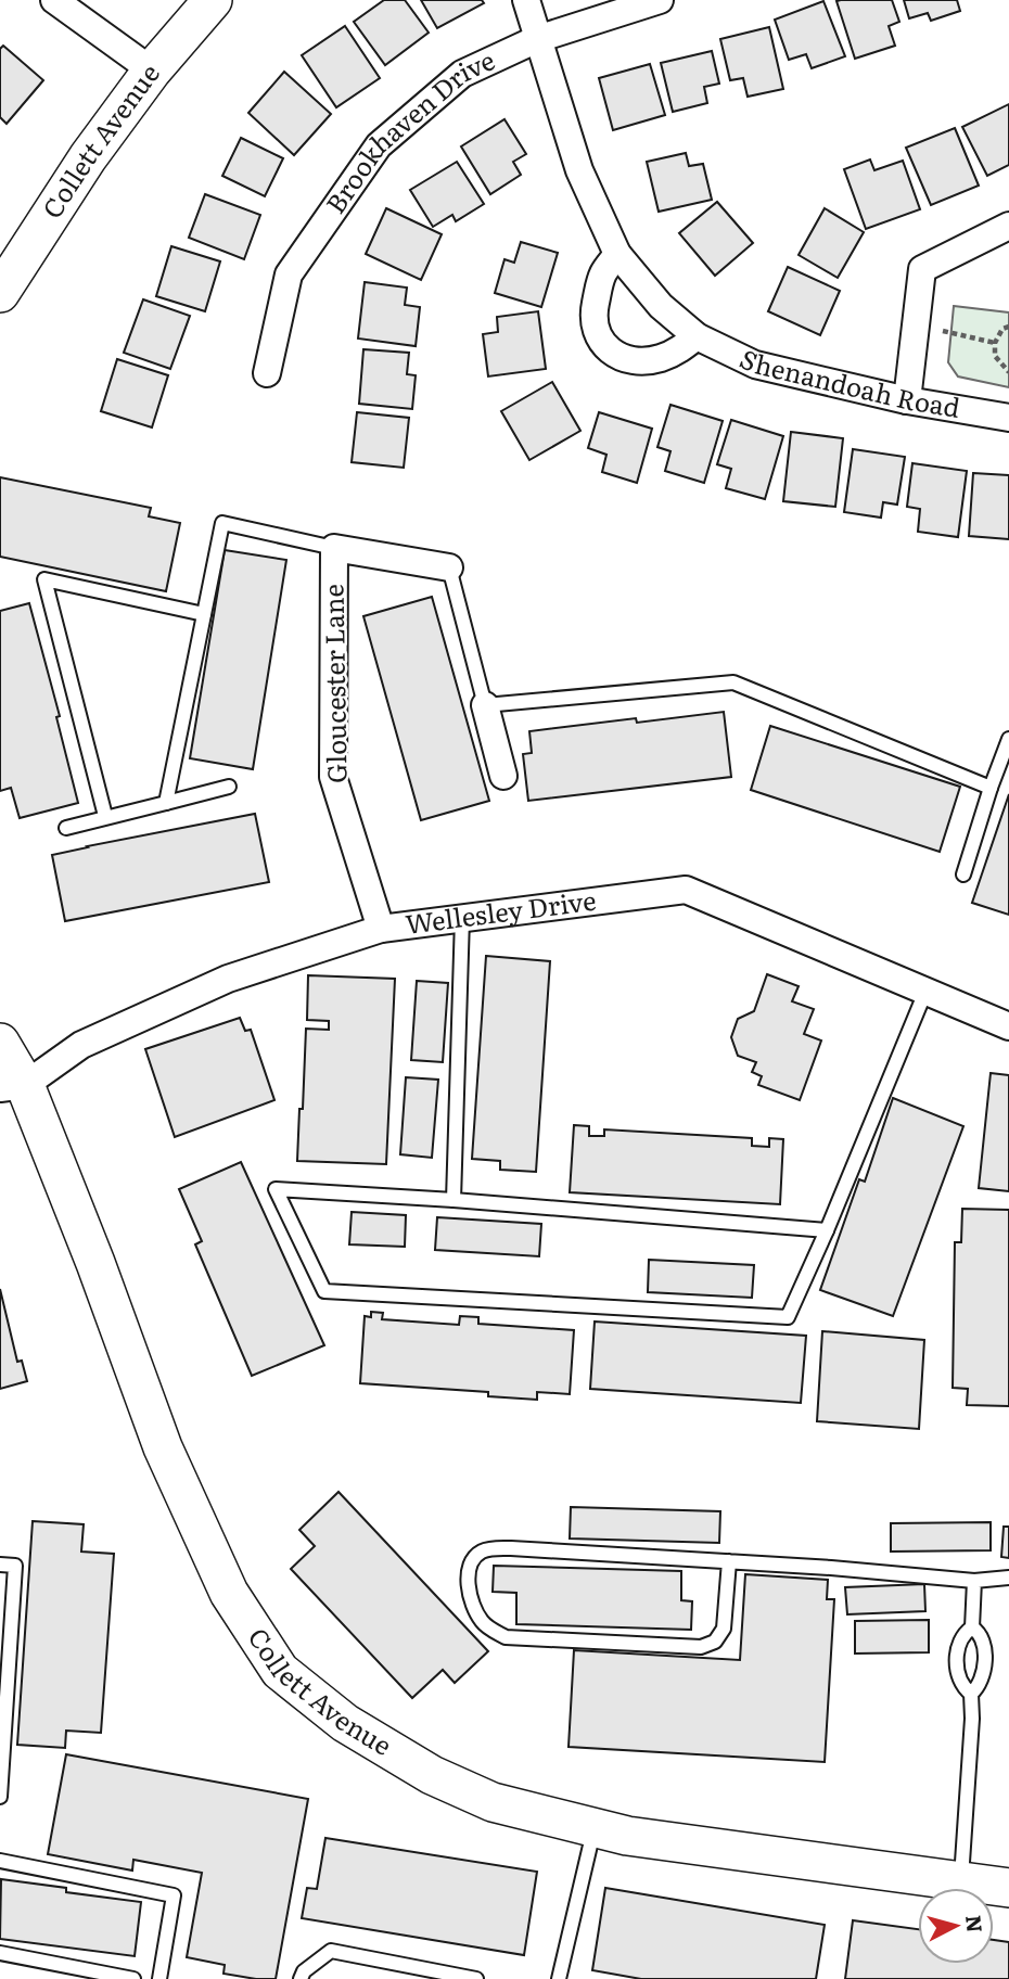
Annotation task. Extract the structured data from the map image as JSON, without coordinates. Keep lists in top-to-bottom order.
{
  "streets": {
    "street": [
      "Brookhaven Drive",
      "Collett Avenue",
      "Shenandoah Road",
      "Gloucester Lane",
      "Wellesley Drive"
    ]
  },
  "crossings": [
    ["Brookhaven Drive", "Shenandoah Road"],
    ["Collett Avenue", "Wellesley Drive"],
    ["Gloucester Lane", "Wellesley Drive"]
  ],
  "north": "right"
}
